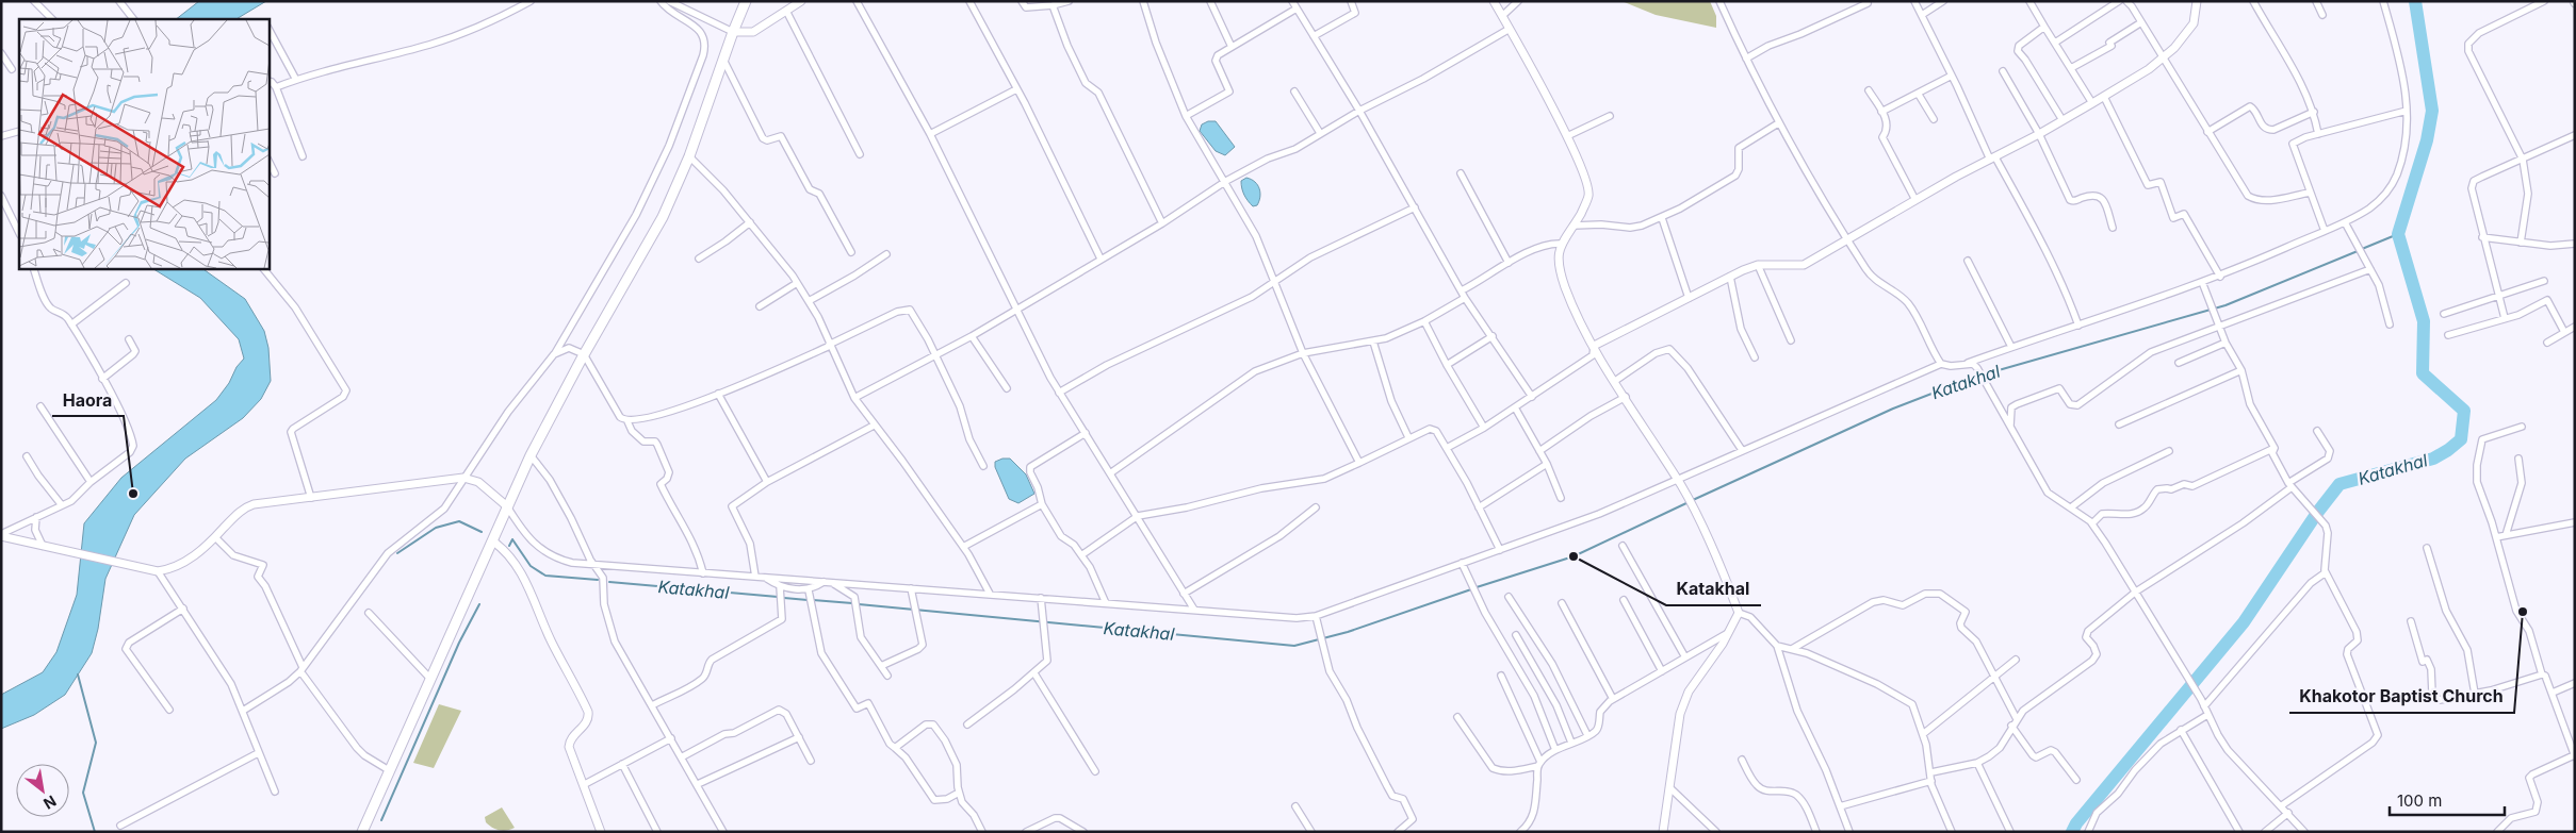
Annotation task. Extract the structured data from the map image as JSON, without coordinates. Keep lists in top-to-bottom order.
{
  "water": ["Katakhal"],
  "places": ["Haora", "Katakhal", "Khakotor Baptist Church"],
  "scale_bar": "100 m",
  "north": "bottom right"
}
